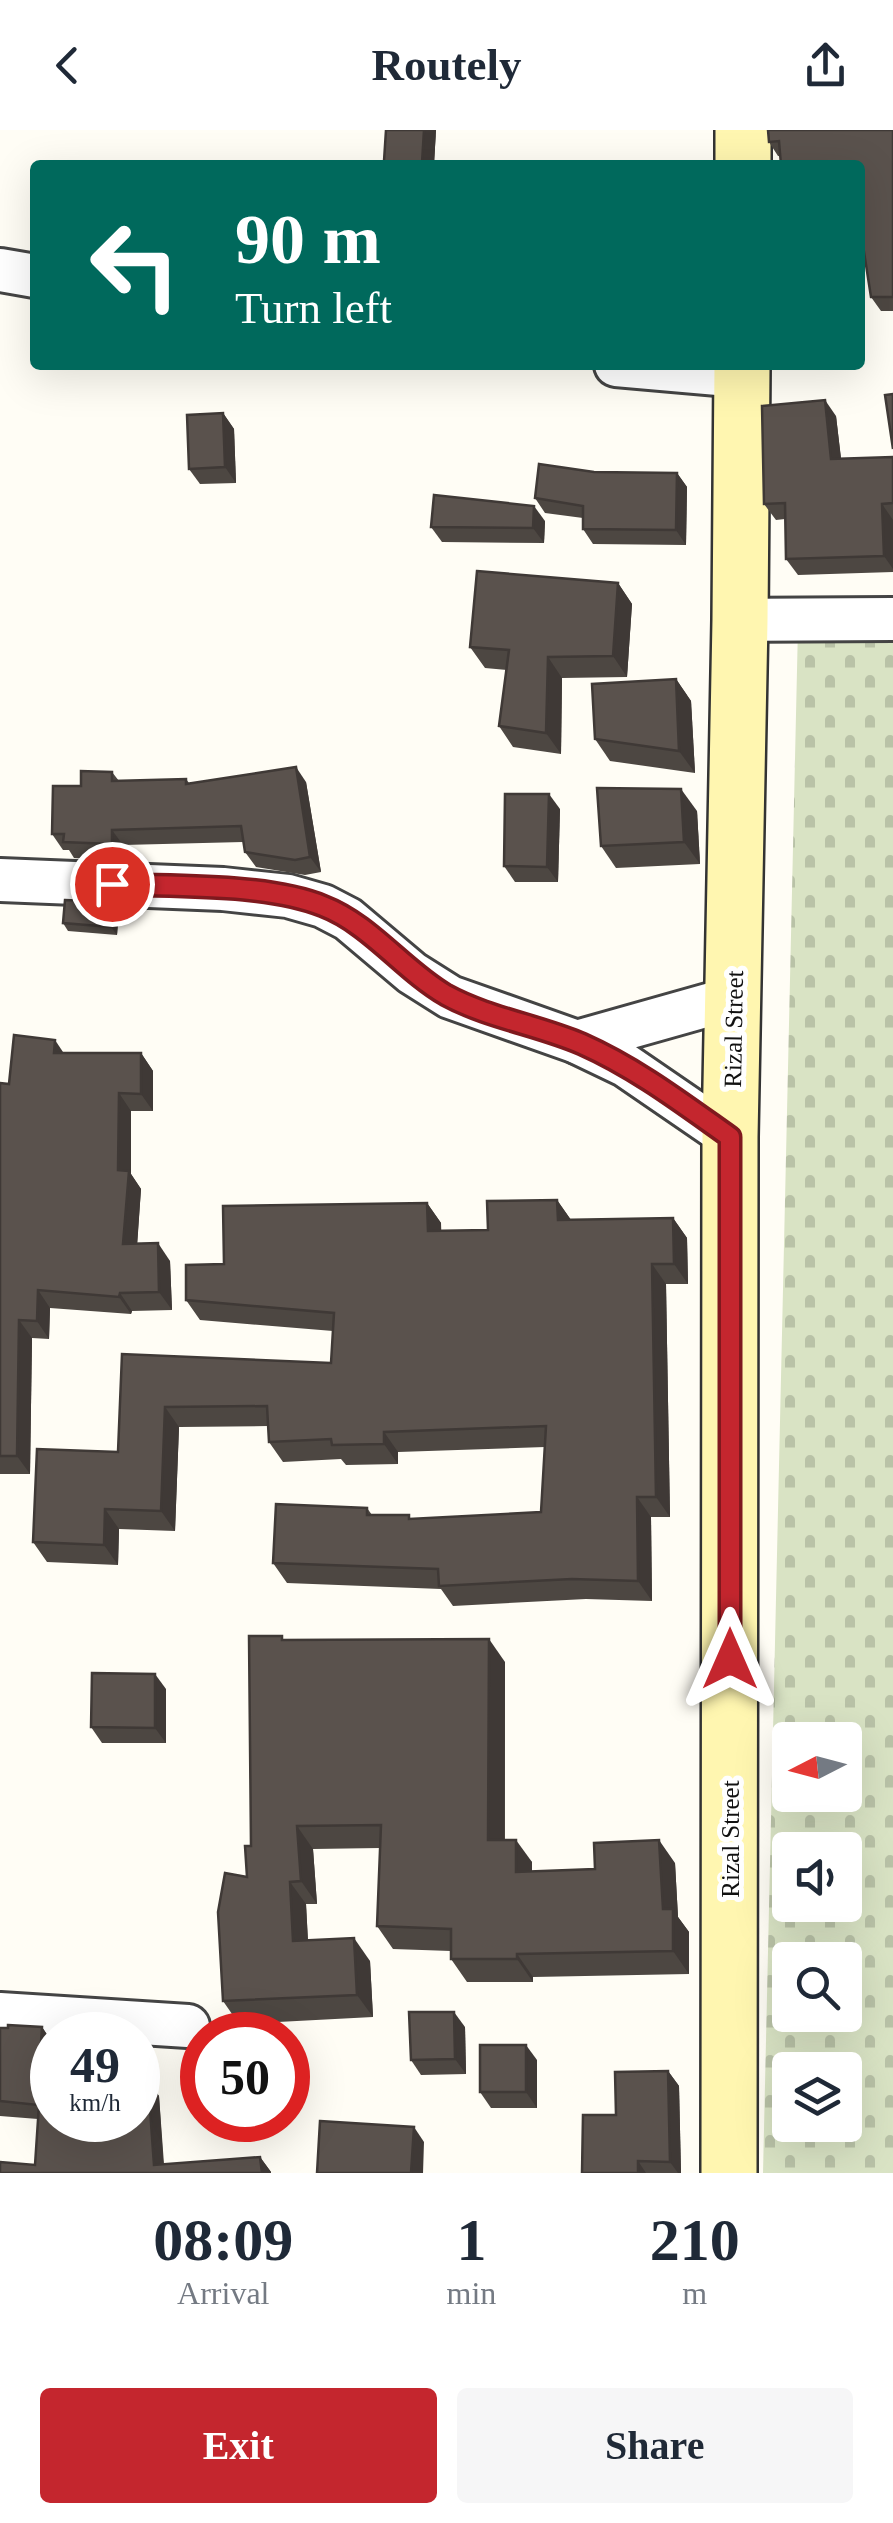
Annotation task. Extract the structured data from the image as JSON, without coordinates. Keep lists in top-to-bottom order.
{
  "streets": {
    "main road": ["Rizal Street"]
  },
  "north": "left",
  "page": {
    "header": "Routely",
    "turn": ["90 m", "Turn left"],
    "speed": "49 km/h",
    "limit": "50",
    "eta": [
      "08:09",
      "Arrival",
      "1",
      "min",
      "210",
      "m"
    ],
    "buttons": ["Exit", "Share"]
  }
}
